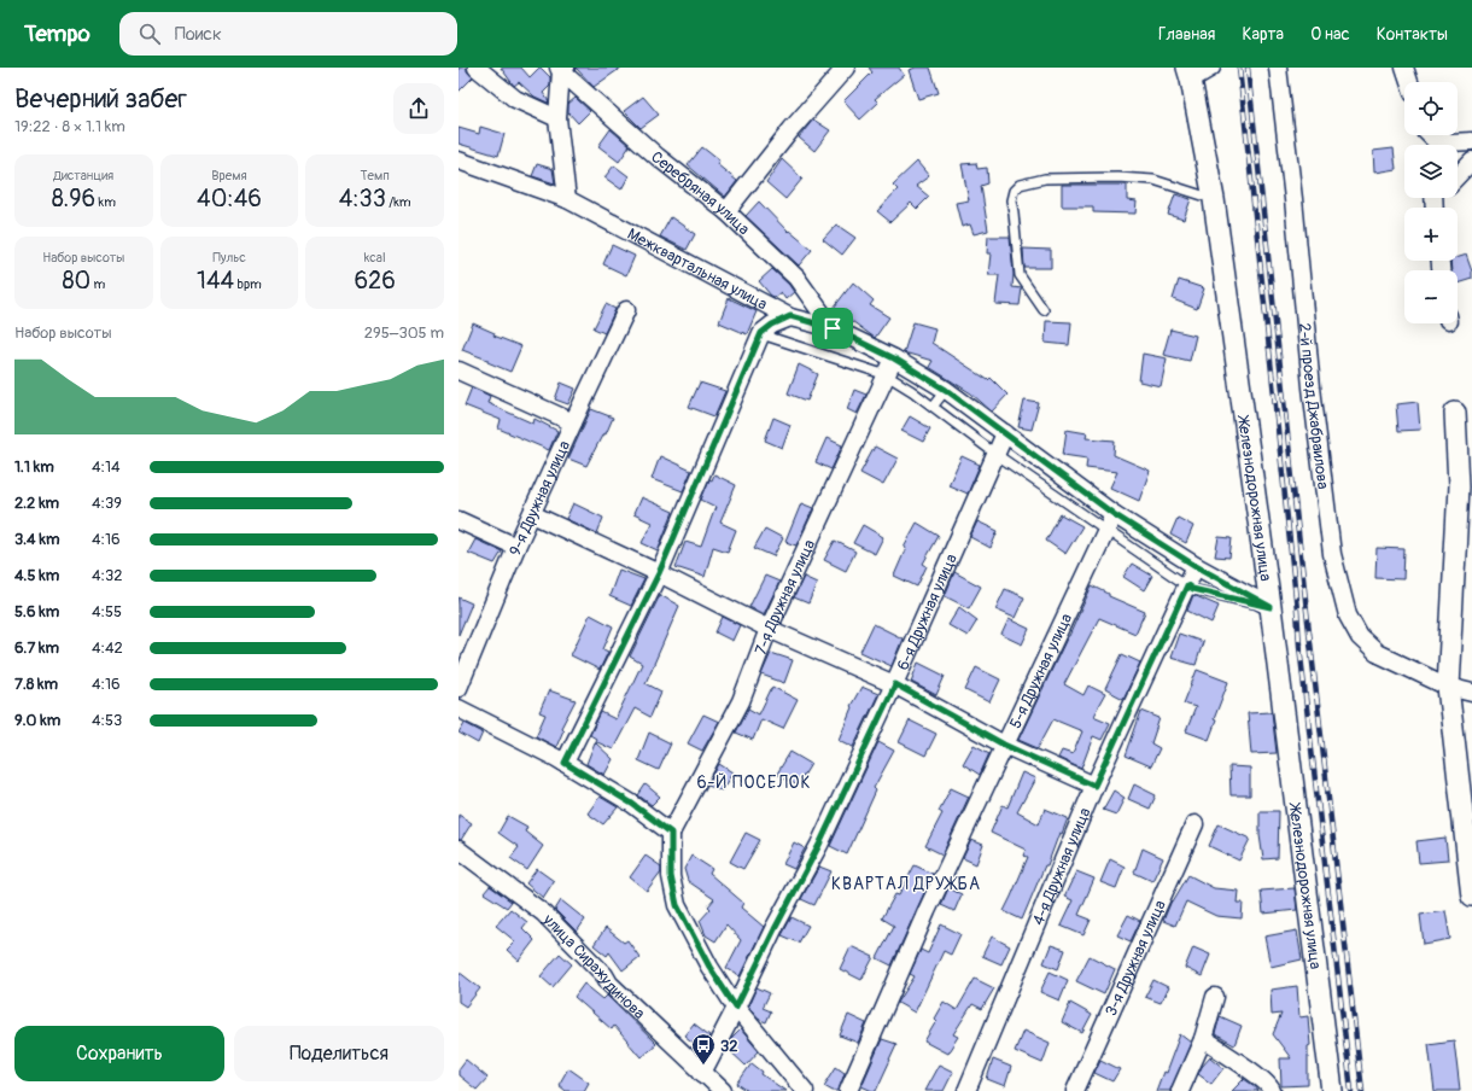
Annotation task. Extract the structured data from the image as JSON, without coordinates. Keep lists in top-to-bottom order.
{
  "streets": {
    "street": [
      "Серебряная улица",
      "Межквартальная улица",
      "2-й проезд Джабраилова",
      "9-я Дружная улица",
      "Железнодорожная улица",
      "7-я Дружная улица",
      "6-я Дружная улица",
      "5-я Дружная улица",
      "4-я Дружная улица",
      "3-я Дружная улица",
      "улица Сиражудинова"
    ]
  },
  "crossings": [
    ["Серебряная улица", "Межквартальная улица"],
    ["Межквартальная улица", "Железнодорожная улица"],
    ["Межквартальная улица", "7-я Дружная улица"],
    ["Межквартальная улица", "6-я Дружная улица"],
    ["Межквартальная улица", "5-я Дружная улица"],
    ["Межквартальная улица", "4-я Дружная улица"],
    ["6-я Дружная улица", "улица Сиражудинова"]
  ],
  "districts": ["6-Й ПОСЕЛОК", "КВАРТАЛ ДРУЖБА"],
  "places": {
    "bus stop": ["32"]
  },
  "page": {
    "header": "Tempo",
    "search": "Поиск",
    "nav": [
      "Главная",
      "Карта",
      "О нас",
      "Контакты"
    ],
    "heading": ["Вечерний забег", "19:22 · 8 × 1.1 km"],
    "map_buttons": ["+", "−"],
    "stats": [
      ["Дистанция", "8.96 km"],
      ["Время", "40:46"],
      ["Темп", "4:33 /km"],
      ["Набор высоты", "80 m"],
      ["Пульс", "144 bpm"],
      ["kcal", "626"]
    ],
    "chart": ["Набор высоты", "295–305 m"],
    "list": [
      {
        "name": "1.1 km",
        "note": "4:14"
      },
      {
        "name": "2.2 km",
        "note": "4:39"
      },
      {
        "name": "3.4 km",
        "note": "4:16"
      },
      {
        "name": "4.5 km",
        "note": "4:32"
      },
      {
        "name": "5.6 km",
        "note": "4:55"
      },
      {
        "name": "6.7 km",
        "note": "4:42"
      },
      {
        "name": "7.8 km",
        "note": "4:16"
      },
      {
        "name": "9.0 km",
        "note": "4:53"
      }
    ],
    "buttons": ["Сохранить", "Поделиться"]
  }
}
